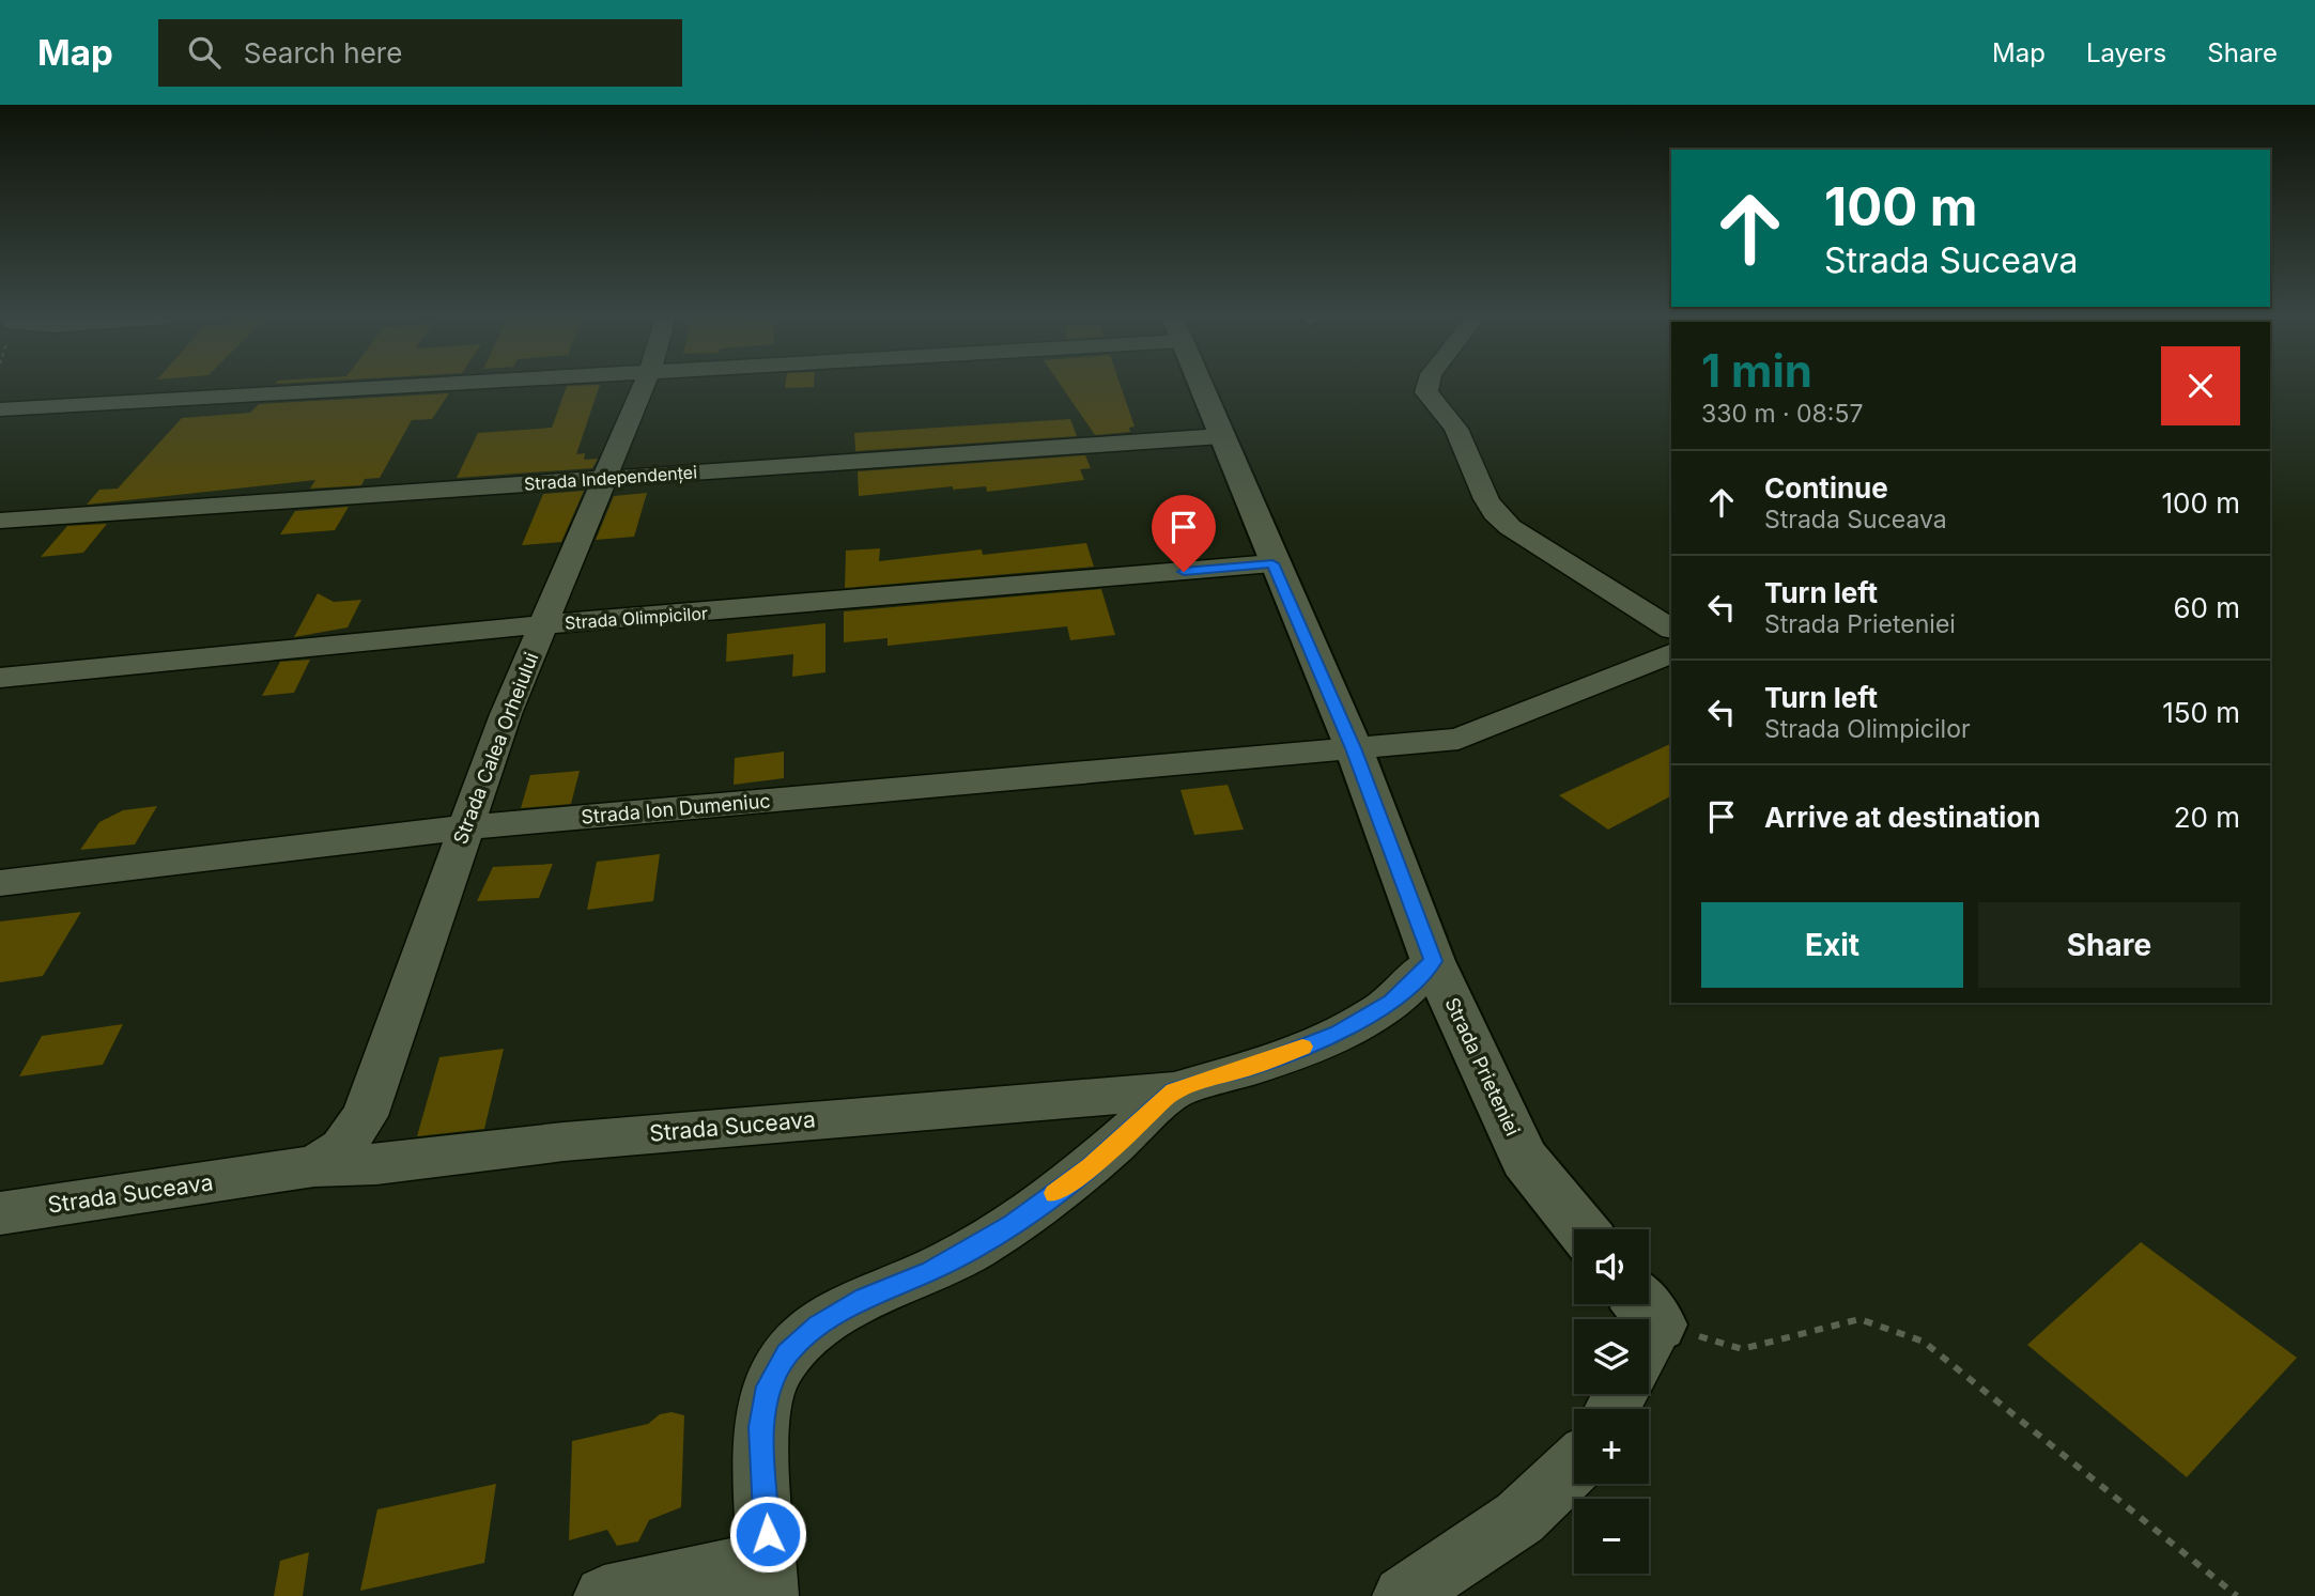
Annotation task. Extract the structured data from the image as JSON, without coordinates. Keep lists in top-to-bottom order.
{
  "streets": {
    "street": [
      "Strada Independenței",
      "Strada Olimpicilor",
      "Strada Calea Orheiului",
      "Strada Ion Dumeniuc",
      "Strada Prieteniei",
      "Strada Suceava"
    ]
  },
  "crossings": [
    ["Strada Independenței", "Strada Calea Orheiului"],
    ["Strada Independenței", "Strada Prieteniei"],
    ["Strada Olimpicilor", "Strada Calea Orheiului"],
    ["Strada Olimpicilor", "Strada Prieteniei"],
    ["Strada Calea Orheiului", "Strada Ion Dumeniuc"],
    ["Strada Calea Orheiului", "Strada Suceava"],
    ["Strada Ion Dumeniuc", "Strada Prieteniei"],
    ["Strada Prieteniei", "Strada Suceava"]
  ],
  "page": {
    "header": "Map",
    "search": "Search here",
    "nav": ["Map", "Layers", "Share"],
    "turn": ["100 m", "Strada Suceava"],
    "heading": ["1 min", "330 m · 08:57"],
    "list": [
      {
        "name": "Continue",
        "note": "Strada Suceava",
        "value": "100 m"
      },
      {
        "name": "Turn left",
        "note": "Strada Prieteniei",
        "value": "60 m"
      },
      {
        "name": "Turn left",
        "note": "Strada Olimpicilor",
        "value": "150 m"
      },
      {
        "name": "Arrive at destination",
        "value": "20 m"
      }
    ],
    "buttons": ["Exit", "Share"],
    "map_buttons": ["+", "−"]
  }
}
